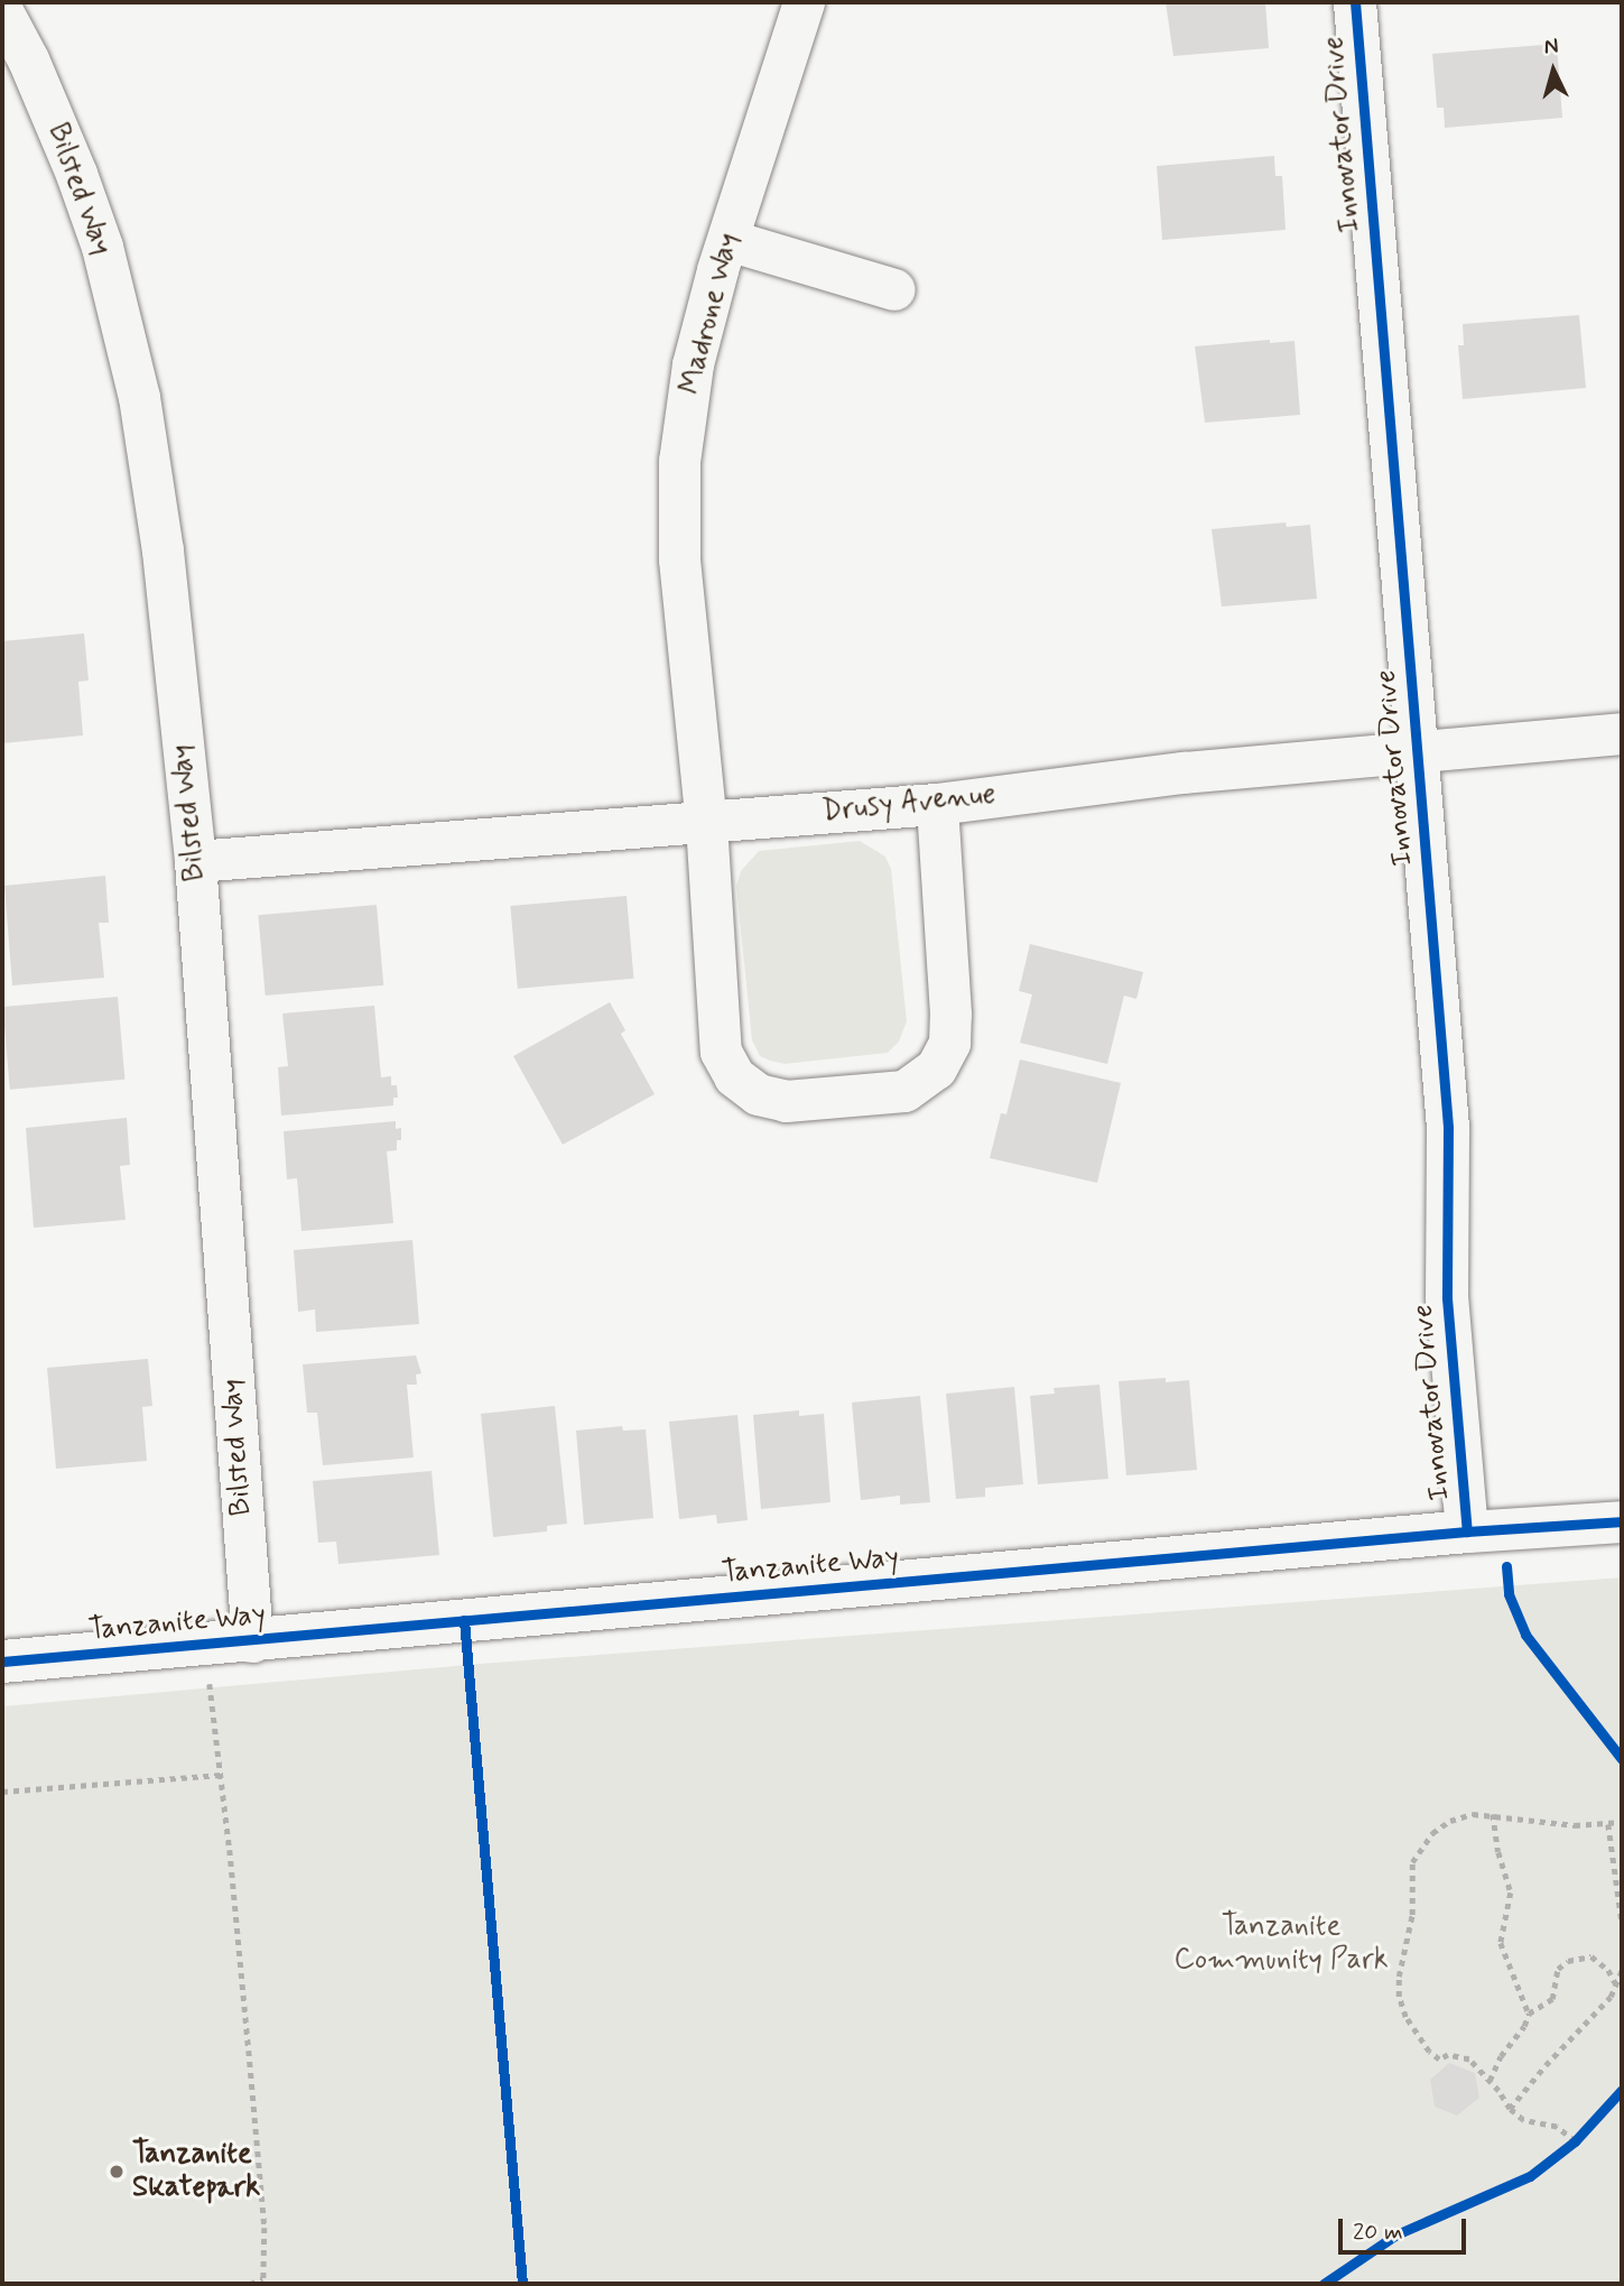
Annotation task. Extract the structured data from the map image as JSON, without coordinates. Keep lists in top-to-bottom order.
{
  "streets": {
    "street": [
      "Innovator Drive",
      "Bilsted Way",
      "Madrone Way",
      "Drusy Avenue",
      "Tanzanite Way"
    ]
  },
  "crossings": [
    ["Innovator Drive", "Drusy Avenue"],
    ["Innovator Drive", "Tanzanite Way"],
    ["Bilsted Way", "Drusy Avenue"],
    ["Bilsted Way", "Tanzanite Way"],
    ["Madrone Way", "Drusy Avenue"]
  ],
  "parks": ["Tanzanite Community Park"],
  "places": ["Tanzanite Skatepark"],
  "scale_bar": "20 m",
  "north": "top"
}
